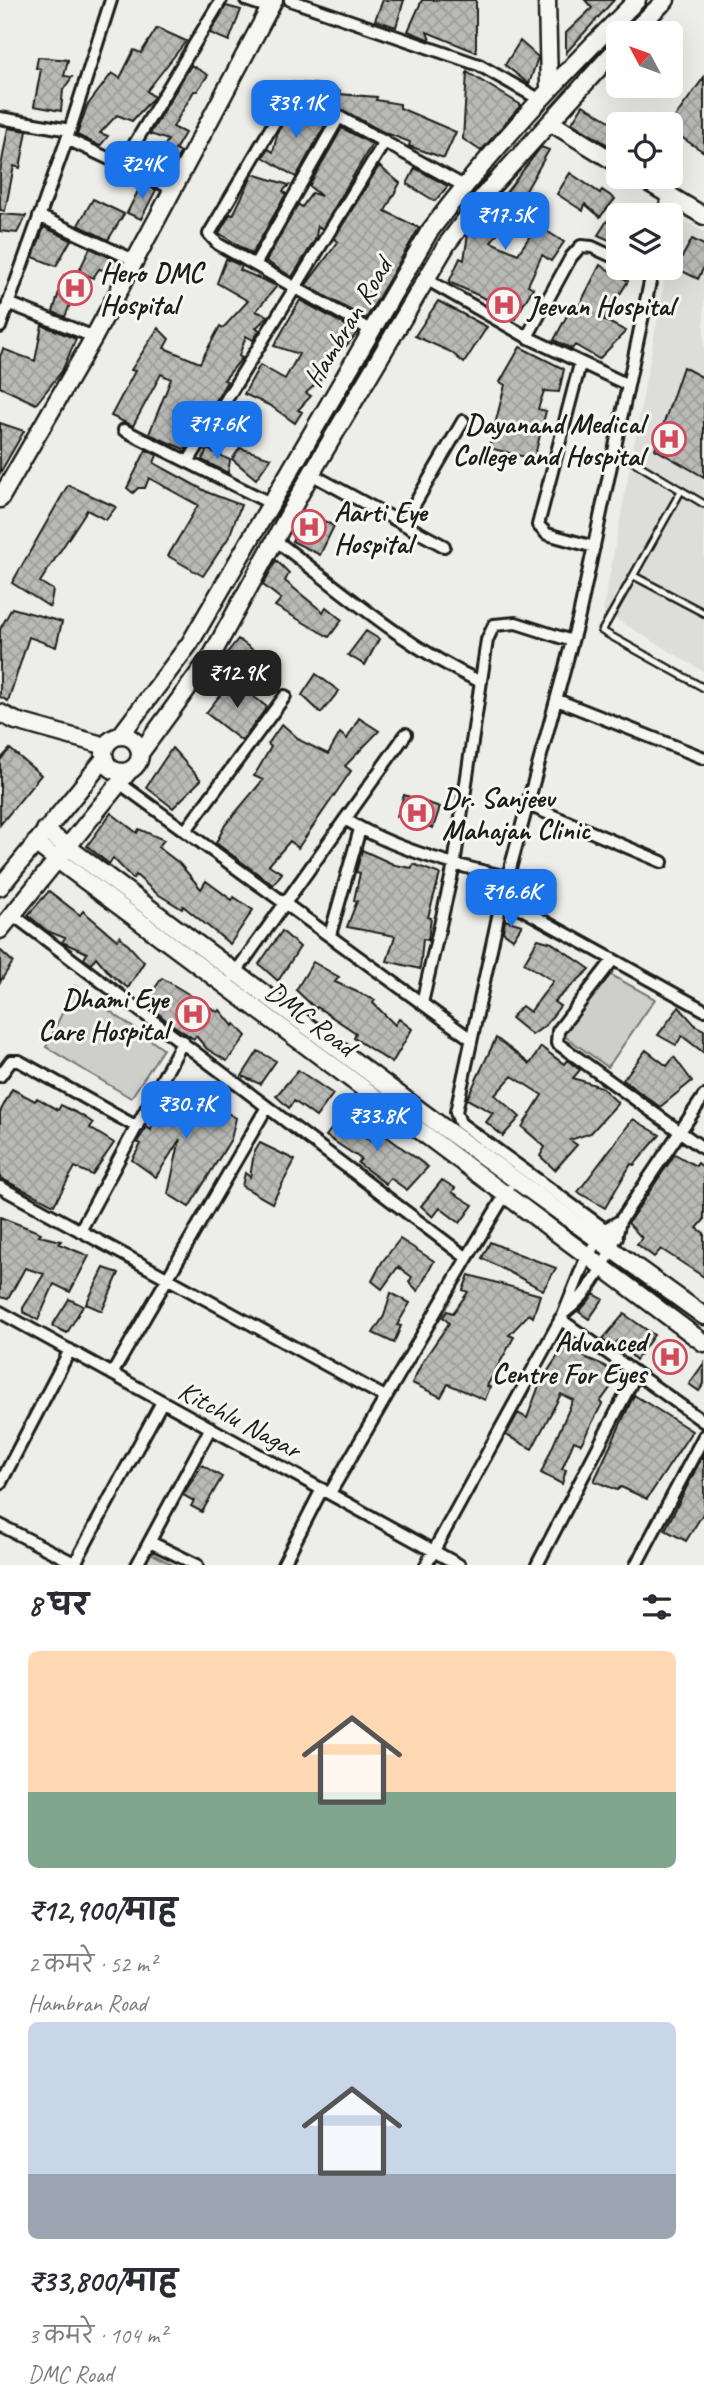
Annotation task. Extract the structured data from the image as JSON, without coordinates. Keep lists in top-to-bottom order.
{
  "streets": {
    "street": ["Hambran Road", "DMC Road", "Kitchlu Nagar"]
  },
  "places": {
    "hospital": [
      "Hero DMC Hospital",
      "Jeevan Hospital",
      "Dayanand Medical College and Hospital",
      "Aarti Eye Hospital",
      "Dr. Sanjeev Mahajan Clinic",
      "Dhami Eye Care Hospital",
      "Advanced Centre For Eyes"
    ]
  },
  "north": "top left",
  "page": {
    "price": [
      "₹39.1K",
      "₹24K",
      "₹17.5K",
      "₹17.6K",
      "₹12.9K",
      "₹16.6K",
      "₹30.7K",
      "₹33.8K"
    ],
    "heading": "8 घर",
    "list": [
      {
        "name": "₹12,900/माह",
        "note": "2 कमरे · 52 m² · Hambran Road"
      },
      {
        "name": "₹33,800/माह",
        "note": "3 कमरे · 104 m² · DMC Road"
      }
    ]
  }
}
